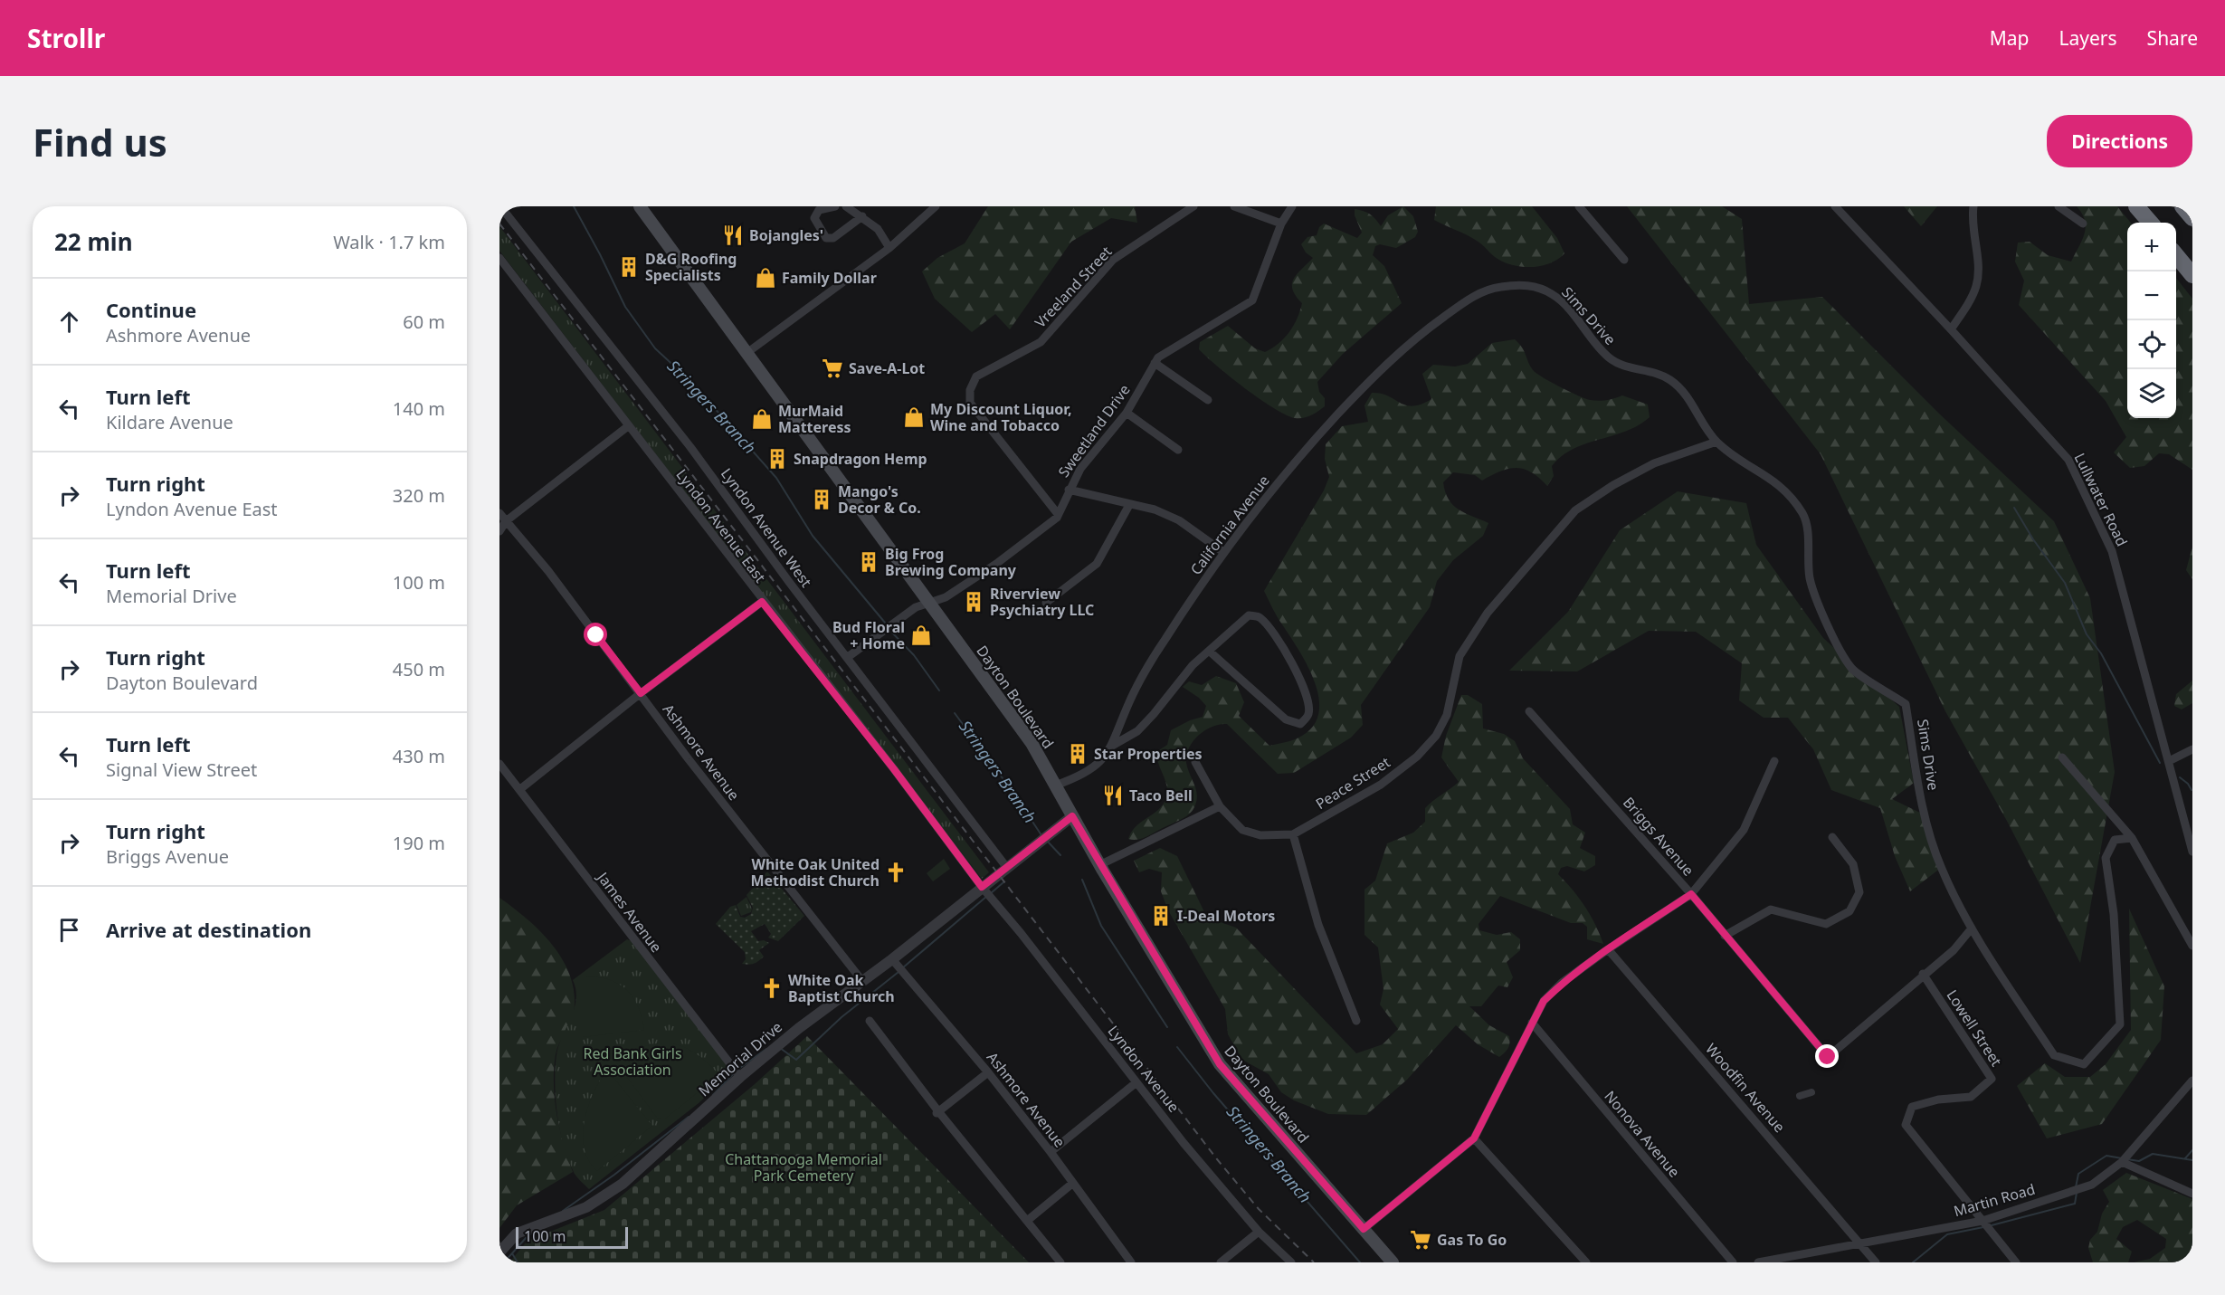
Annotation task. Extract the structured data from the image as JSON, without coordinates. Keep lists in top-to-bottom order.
{
  "streets": {
    "main road": ["Dayton Boulevard"],
    "street": [
      "Vreeland Street",
      "Sims Drive",
      "Sweetland Drive",
      "Lullwater Road",
      "California Avenue",
      "Lyndon Avenue East",
      "Lyndon Avenue West",
      "Ashmore Avenue",
      "Peace Street",
      "Briggs Avenue",
      "James Avenue",
      "Lowell Street",
      "Memorial Drive",
      "Lyndon Avenue",
      "Woodfin Avenue",
      "Nonova Avenue",
      "Martin Road"
    ]
  },
  "crossings": [
    ["Vreeland Street", "Sweetland Drive"],
    ["Sims Drive", "California Avenue"],
    ["Sims Drive", "Peace Street"],
    ["Sweetland Drive", "Lyndon Avenue West"],
    ["Sweetland Drive", "Dayton Boulevard"],
    ["California Avenue", "Dayton Boulevard"],
    ["Lyndon Avenue East", "Memorial Drive"],
    ["Lyndon Avenue East", "Lyndon Avenue"],
    ["Lyndon Avenue West", "Memorial Drive"],
    ["Dayton Boulevard", "Memorial Drive"],
    ["Ashmore Avenue", "Memorial Drive"],
    ["Briggs Avenue", "Lowell Street"],
    ["James Avenue", "Memorial Drive"],
    ["Lowell Street", "Martin Road"],
    ["Memorial Drive", "Lyndon Avenue"],
    ["Woodfin Avenue", "Martin Road"]
  ],
  "water": ["Stringers Branch"],
  "parks": ["Red Bank Girls Association", "Chattanooga Memorial Park Cemetery"],
  "places": {
    "restaurant": ["Bojangles'", "Taco Bell"],
    "building": [
      "D&G Roofing Specialists",
      "Snapdragon Hemp",
      "Mango's Decor & Co.",
      "Big Frog Brewing Company",
      "Riverview Psychiatry LLC",
      "Star Properties",
      "I-Deal Motors"
    ],
    "shop": [
      "Family Dollar",
      "My Discount Liquor, Wine and Tobacco",
      "MurMaid Matteress",
      "Bud Floral + Home"
    ],
    "supermarket": ["Save-A-Lot", "Gas To Go"],
    "church": ["White Oak United Methodist Church", "White Oak Baptist Church"]
  },
  "scale_bar": "100 m",
  "page": {
    "header": "Strollr",
    "nav": ["Map", "Layers", "Share"],
    "buttons": "Directions",
    "title": "Find us",
    "heading": ["22 min", "Walk · 1.7 km"],
    "map_buttons": ["+", "−"],
    "list": [
      ["Continue", "Ashmore Avenue", "60 m"],
      ["Turn left", "Kildare Avenue", "140 m"],
      ["Turn right", "Lyndon Avenue East", "320 m"],
      ["Turn left", "Memorial Drive", "100 m"],
      ["Turn right", "Dayton Boulevard", "450 m"],
      ["Turn left", "Signal View Street", "430 m"],
      ["Turn right", "Briggs Avenue", "190 m"],
      "Arrive at destination"
    ],
    "scale": "100 m"
  }
}
